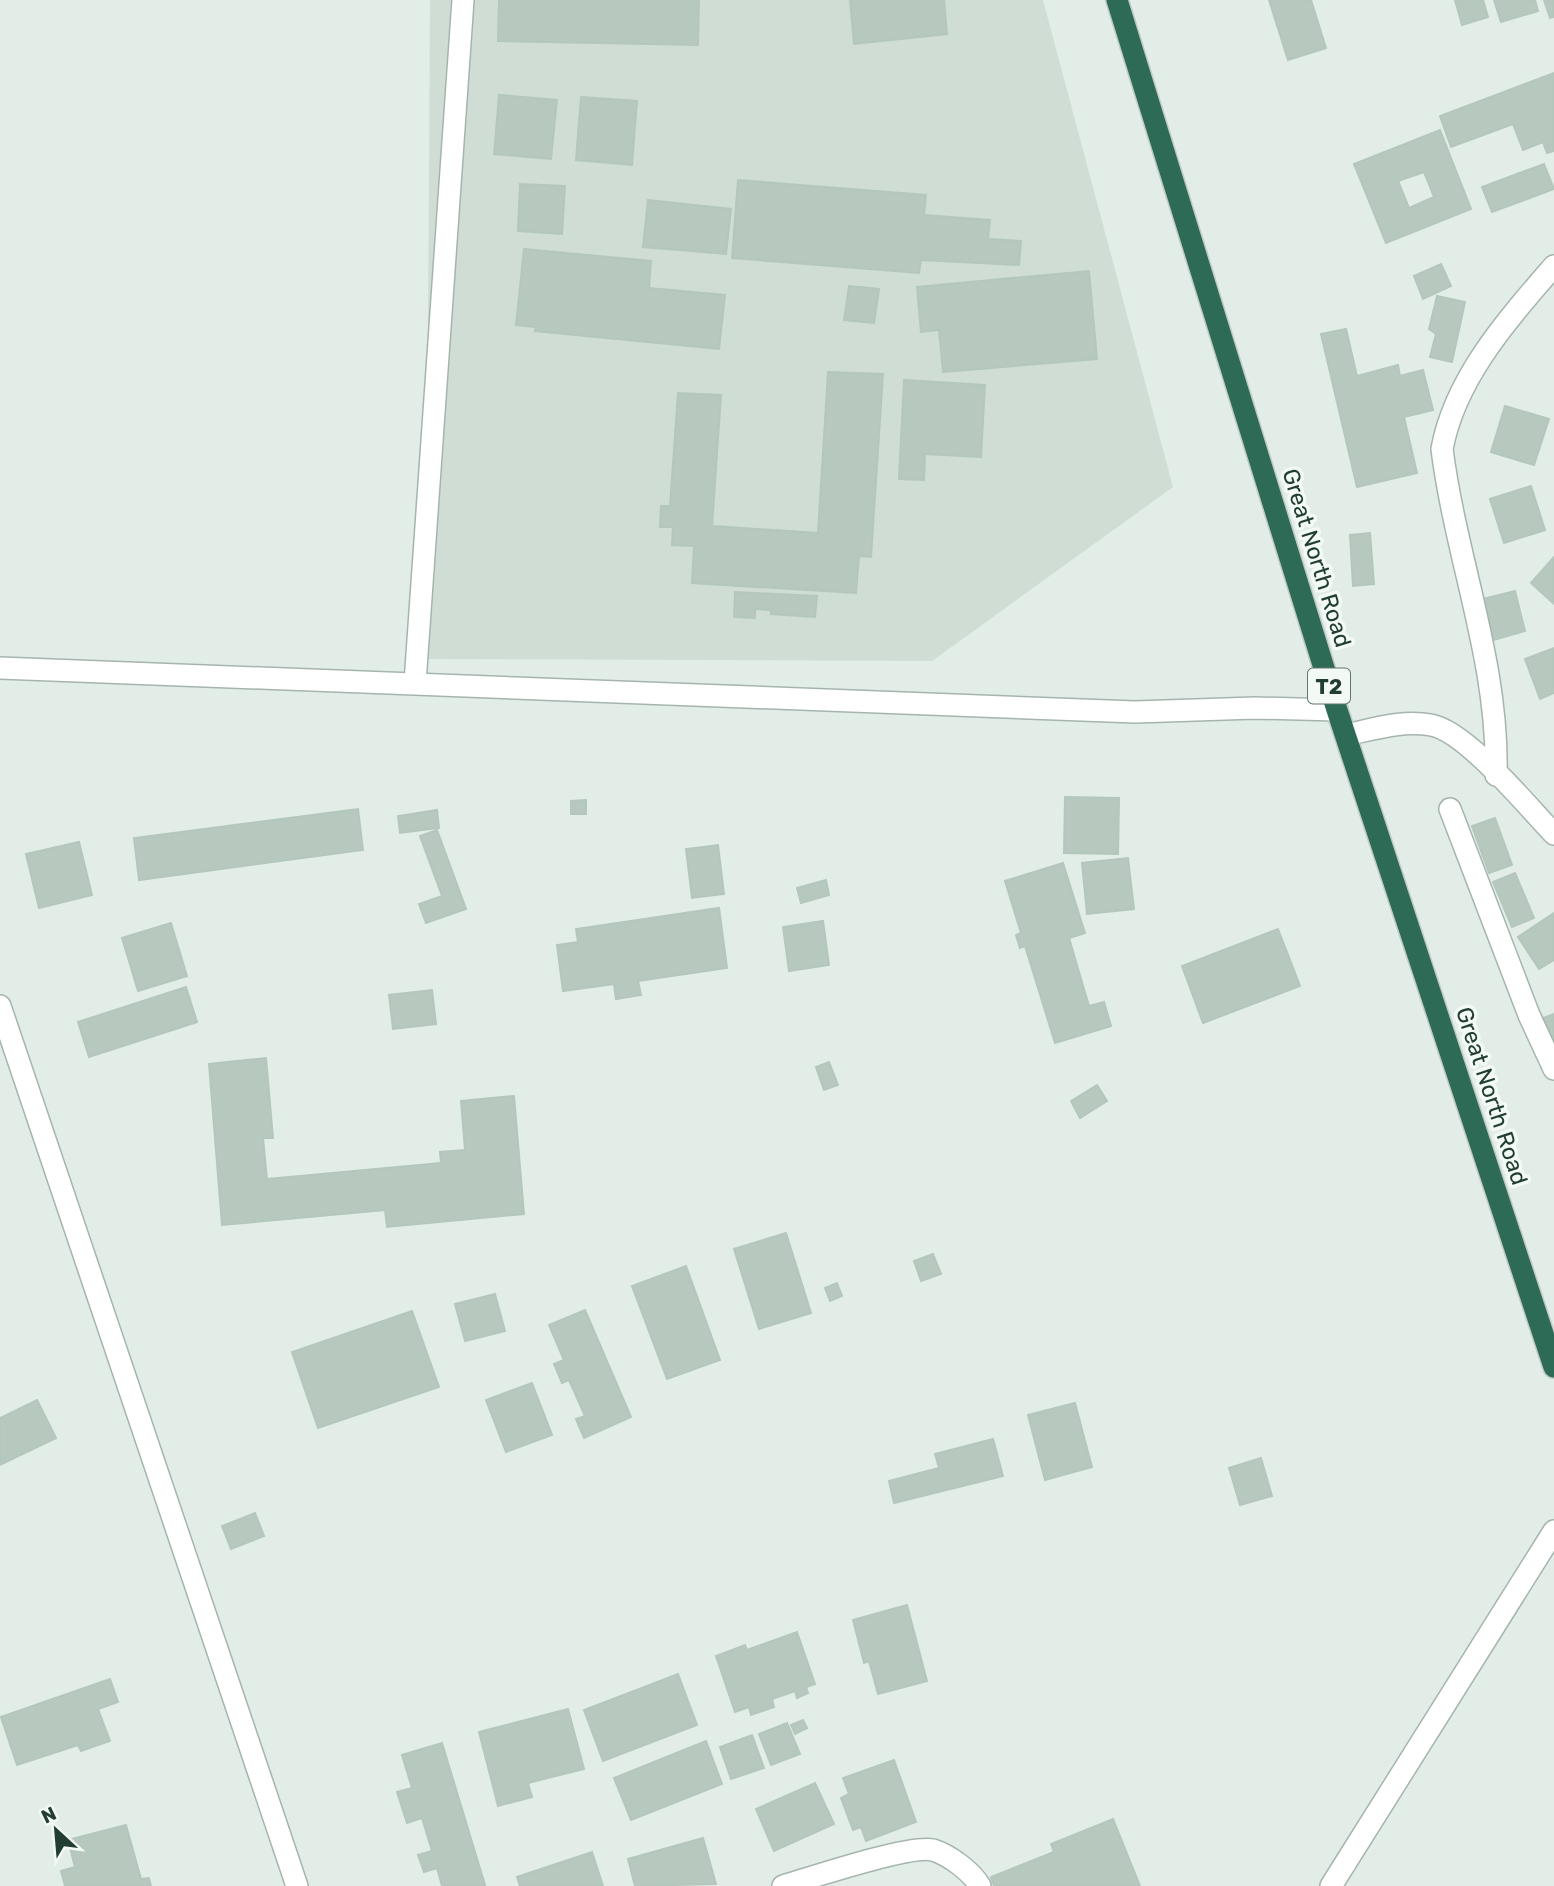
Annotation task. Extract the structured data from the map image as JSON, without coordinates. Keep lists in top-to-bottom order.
{
  "streets": {
    "highway": ["Great North Road", "T2"]
  },
  "north": "top left"
}
